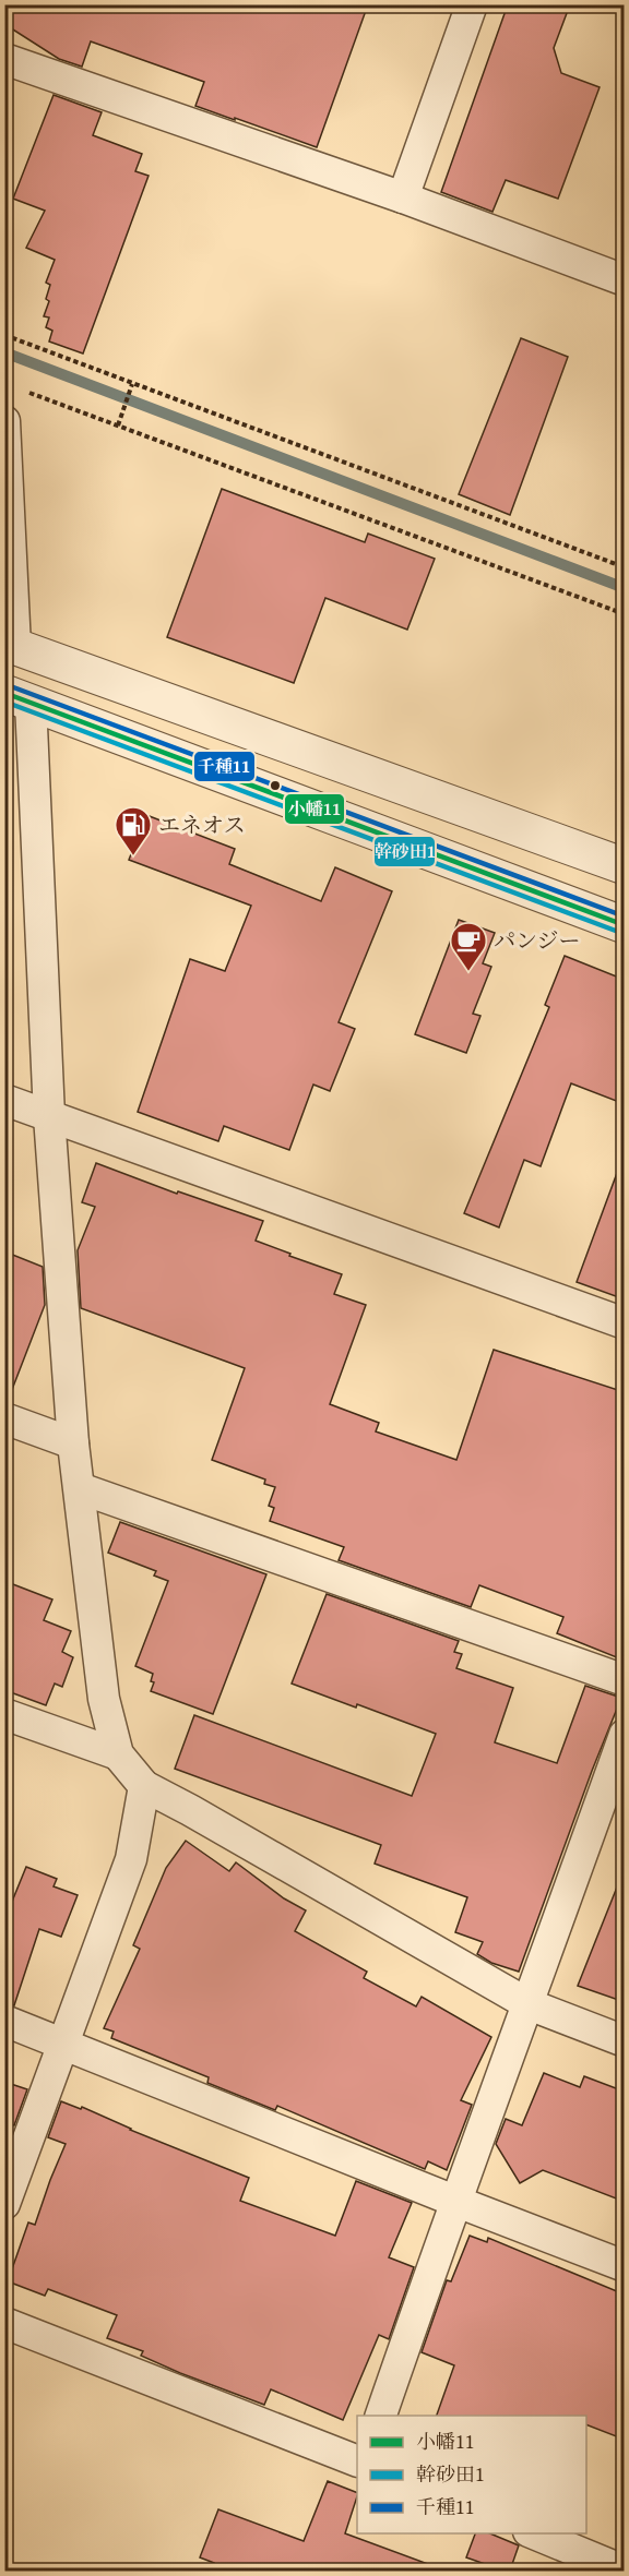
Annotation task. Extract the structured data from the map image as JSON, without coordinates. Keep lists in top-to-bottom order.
{
  "places": {
    "fuel station": ["エネオス"],
    "cafe": ["パンジー"]
  },
  "lines": ["transit line 千種11", "transit line 小幡11", "transit line 幹砂田1"],
  "legend": ["小幡11", "幹砂田1", "千種11"]
}
